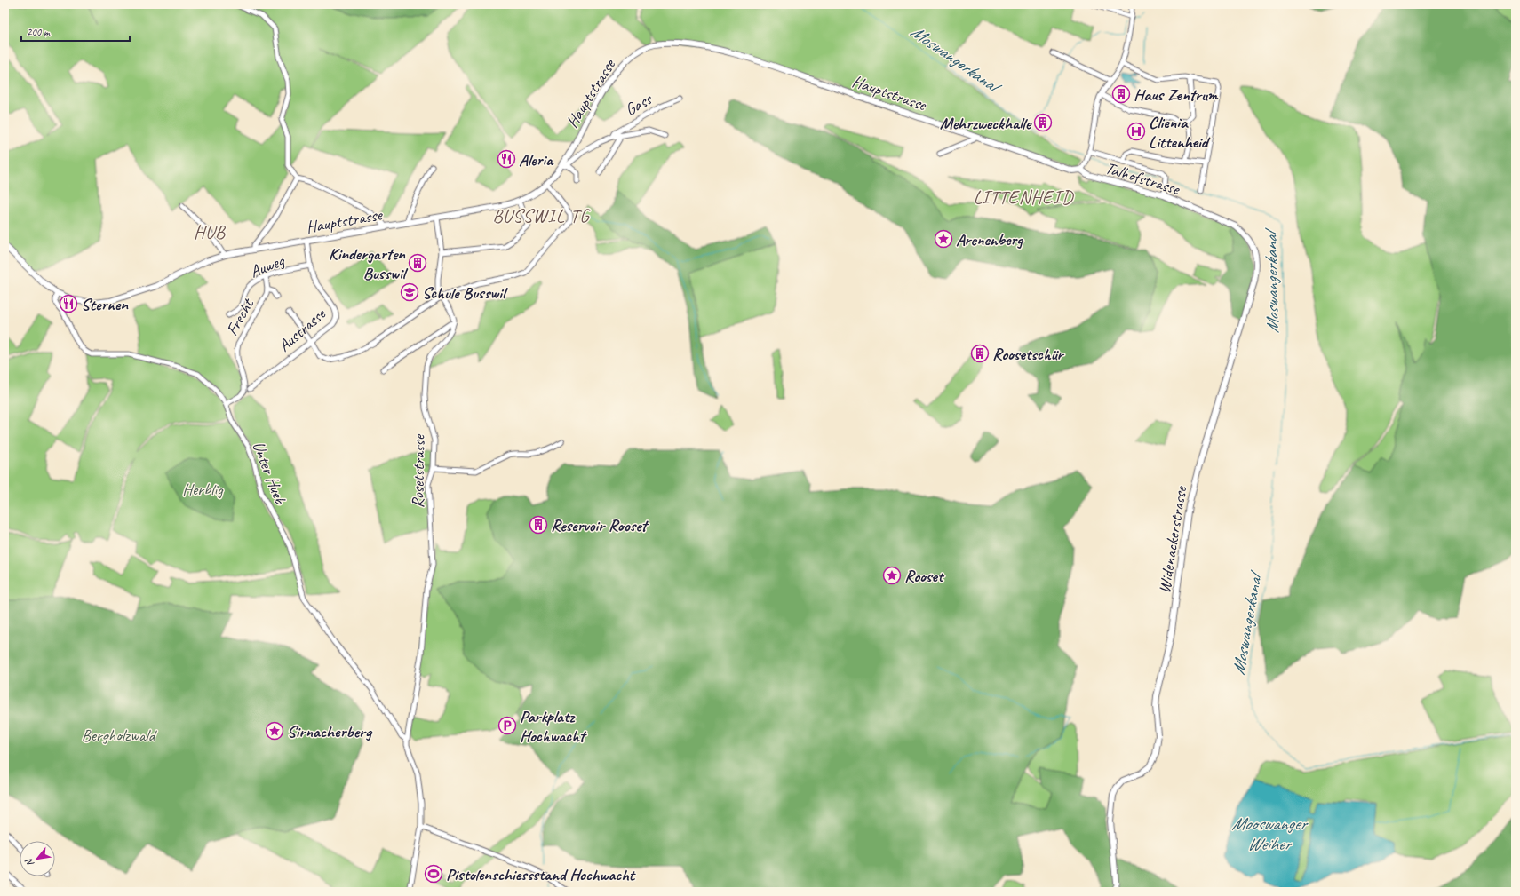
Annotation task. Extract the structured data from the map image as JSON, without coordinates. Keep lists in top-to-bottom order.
{
  "streets": {
    "street": [
      "Hauptstrasse",
      "Gass",
      "Talhofstrasse",
      "Auweg",
      "Frecht",
      "Austrasse",
      "Rosetstrasse",
      "Unter Hueb",
      "Widenackerstrasse"
    ]
  },
  "crossings": [
    ["Hauptstrasse", "Talhofstrasse"],
    ["Hauptstrasse", "Austrasse"],
    ["Hauptstrasse", "Unter Hueb"],
    ["Talhofstrasse", "Widenackerstrasse"],
    ["Auweg", "Frecht"],
    ["Auweg", "Austrasse"],
    ["Frecht", "Unter Hueb"],
    ["Rosetstrasse", "Unter Hueb"]
  ],
  "districts": ["LITTENHEID", "BUSSWIL TG", "HUB"],
  "water": ["Moswangerkanal", "Mooswanger Weiher"],
  "parks": ["Herblig", "Bergholzwald"],
  "places": {
    "building": [
      "Haus Zentrum",
      "Mehrzweckhalle",
      "Kindergarten Busswil",
      "Roosetschür",
      "Reservoir Rooset"
    ],
    "hospital": ["Clienia Littenheid"],
    "restaurant": ["Aleria", "Sternen"],
    "place": ["Arenenberg", "Rooset", "Sirnacherberg"],
    "school or university": ["Schule Busswil"],
    "parking": ["Parkplatz Hochwacht"],
    "sports": ["Pistolenschiessstand Hochwacht"]
  },
  "scale_bar": "200 m",
  "north": "bottom left"
}
